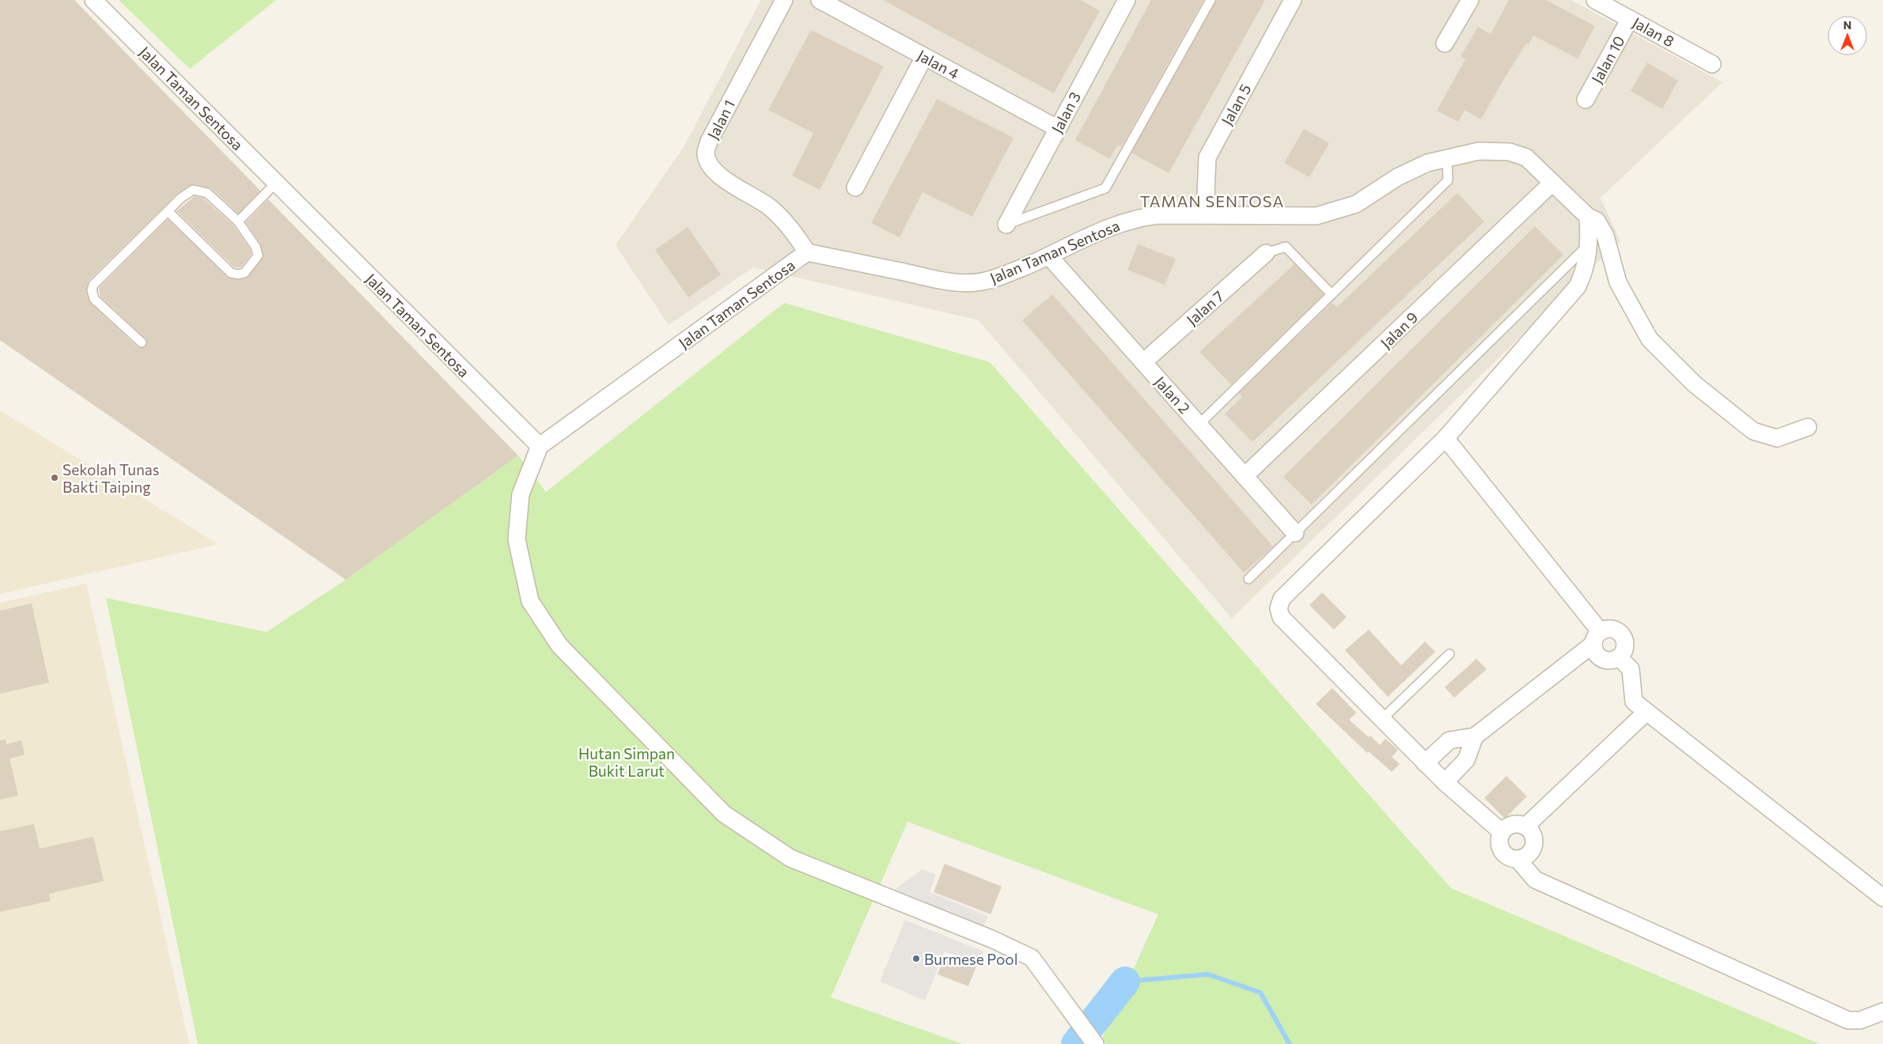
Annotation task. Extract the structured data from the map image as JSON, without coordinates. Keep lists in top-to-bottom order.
{
  "streets": {
    "street": [
      "Jalan 8",
      "Jalan 10",
      "Jalan 4",
      "Jalan Taman Sentosa",
      "Jalan 5",
      "Jalan 3",
      "Jalan 1",
      "Jalan 7",
      "Jalan 9",
      "Jalan 2"
    ]
  },
  "crossings": [
    ["Jalan 8", "Jalan 10"],
    ["Jalan 4", "Jalan 3"],
    ["Jalan Taman Sentosa", "Jalan 5"],
    ["Jalan Taman Sentosa", "Jalan 1"],
    ["Jalan Taman Sentosa", "Jalan 9"],
    ["Jalan Taman Sentosa", "Jalan 2"],
    ["Jalan 7", "Jalan 2"],
    ["Jalan 9", "Jalan 2"]
  ],
  "districts": ["TAMAN SENTOSA"],
  "parks": ["Hutan Simpan Bukit Larut"],
  "places": ["Sekolah Tunas Bakti Taiping", "Burmese Pool"],
  "north": "top"
}
